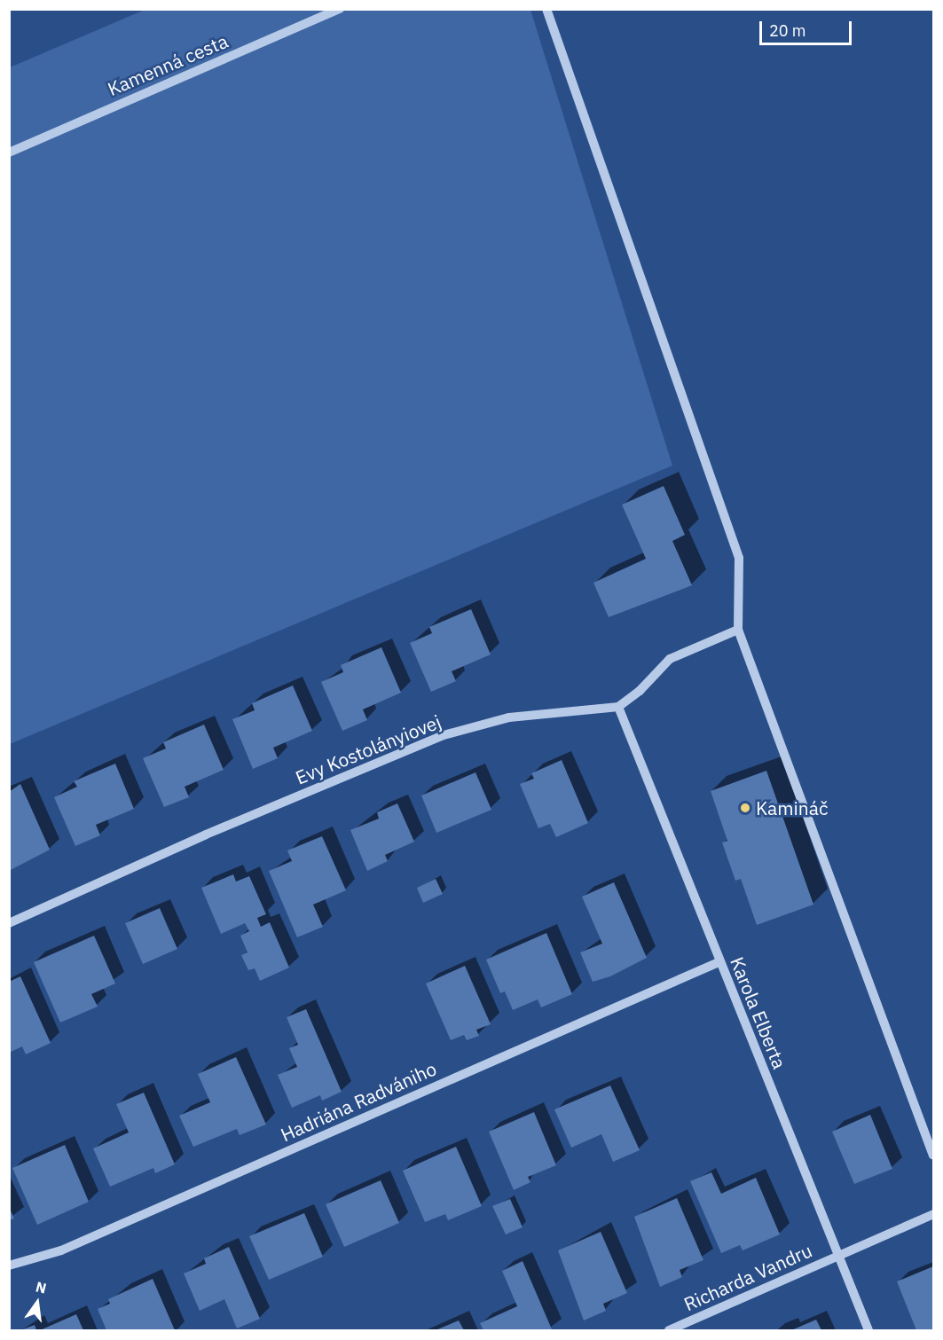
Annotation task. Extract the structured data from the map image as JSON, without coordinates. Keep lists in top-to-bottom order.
{
  "streets": {
    "street": [
      "Kamenná cesta",
      "Evy Kostolányiovej",
      "Karola Elberta",
      "Hadriána Radvániho",
      "Richarda Vandru"
    ]
  },
  "crossings": [
    ["Evy Kostolányiovej", "Karola Elberta"],
    ["Karola Elberta", "Hadriána Radvániho"],
    ["Karola Elberta", "Richarda Vandru"]
  ],
  "places": ["Kamináč"],
  "scale_bar": "20 m",
  "north": "top"
}
